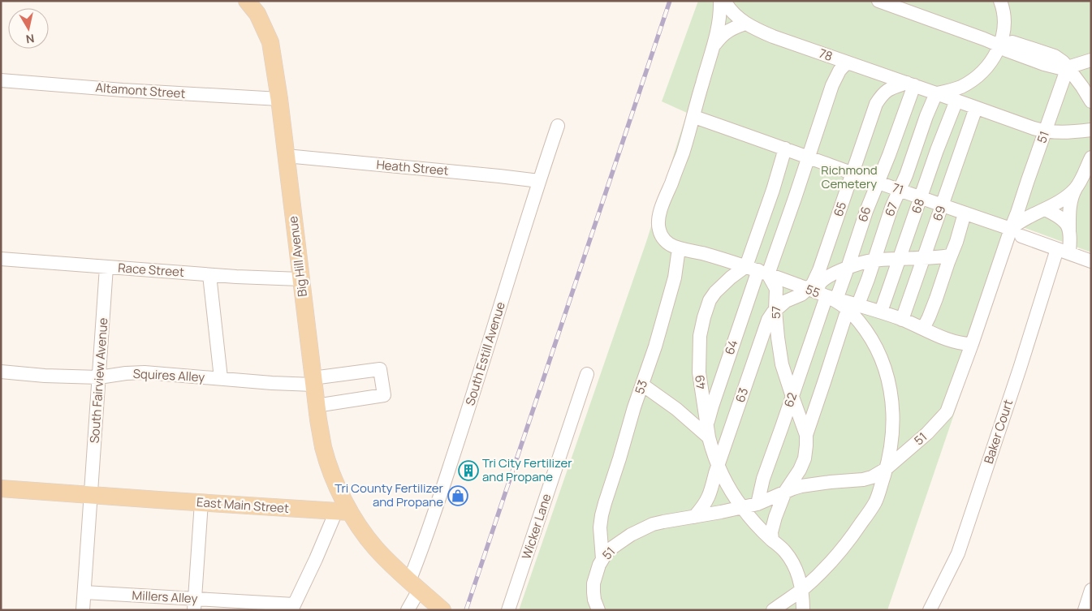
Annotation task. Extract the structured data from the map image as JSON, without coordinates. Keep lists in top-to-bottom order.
{
  "streets": {
    "main road": ["Big Hill Avenue", "East Main Street"],
    "street": [
      "78",
      "Altamont Street",
      "51",
      "Heath Street",
      "71",
      "68",
      "65",
      "67",
      "69",
      "66",
      "Race Street",
      "55",
      "57",
      "64",
      "South Estill Avenue",
      "Squires Alley",
      "South Fairview Avenue",
      "49",
      "53",
      "63",
      "62",
      "Baker Court",
      "Wicker Lane",
      "Millers Alley"
    ]
  },
  "crossings": [
    ["78", "51"],
    ["78", "68"],
    ["78", "65"],
    ["78", "67"],
    ["78", "69"],
    ["78", "66"],
    ["78", "55"],
    ["Altamont Street", "Big Hill Avenue"],
    ["51", "71"],
    ["51", "55"],
    ["51", "57"],
    ["51", "49"],
    ["51", "53"],
    ["51", "63"],
    ["51", "62"],
    ["Heath Street", "Big Hill Avenue"],
    ["Heath Street", "South Estill Avenue"],
    ["71", "68"],
    ["71", "65"],
    ["71", "67"],
    ["71", "69"],
    ["71", "66"],
    ["71", "55"],
    ["71", "Baker Court"],
    ["68", "55"],
    ["68", "63"],
    ["65", "66"],
    ["65", "55"],
    ["65", "63"],
    ["65", "62"],
    ["67", "55"],
    ["67", "57"],
    ["67", "63"],
    ["69", "55"],
    ["69", "63"],
    ["66", "55"],
    ["66", "63"],
    ["66", "62"],
    ["Big Hill Avenue", "Race Street"],
    ["Big Hill Avenue", "Squires Alley"],
    ["Big Hill Avenue", "East Main Street"],
    ["Big Hill Avenue", "Millers Alley"],
    ["Race Street", "South Fairview Avenue"],
    ["55", "57"],
    ["55", "64"],
    ["55", "49"],
    ["55", "53"],
    ["55", "63"],
    ["55", "62"],
    ["57", "64"],
    ["57", "49"],
    ["57", "63"],
    ["57", "62"],
    ["64", "49"],
    ["Squires Alley", "South Fairview Avenue"],
    ["South Fairview Avenue", "East Main Street"],
    ["South Fairview Avenue", "Millers Alley"],
    ["49", "63"],
    ["63", "62"],
    ["East Main Street", "Millers Alley"]
  ],
  "parks": ["Richmond Cemetery"],
  "places": {
    "building": ["Tri City Fertilizer and Propane"],
    "shop": ["Tri County Fertilizer and Propane"]
  },
  "north": "bottom"
}
